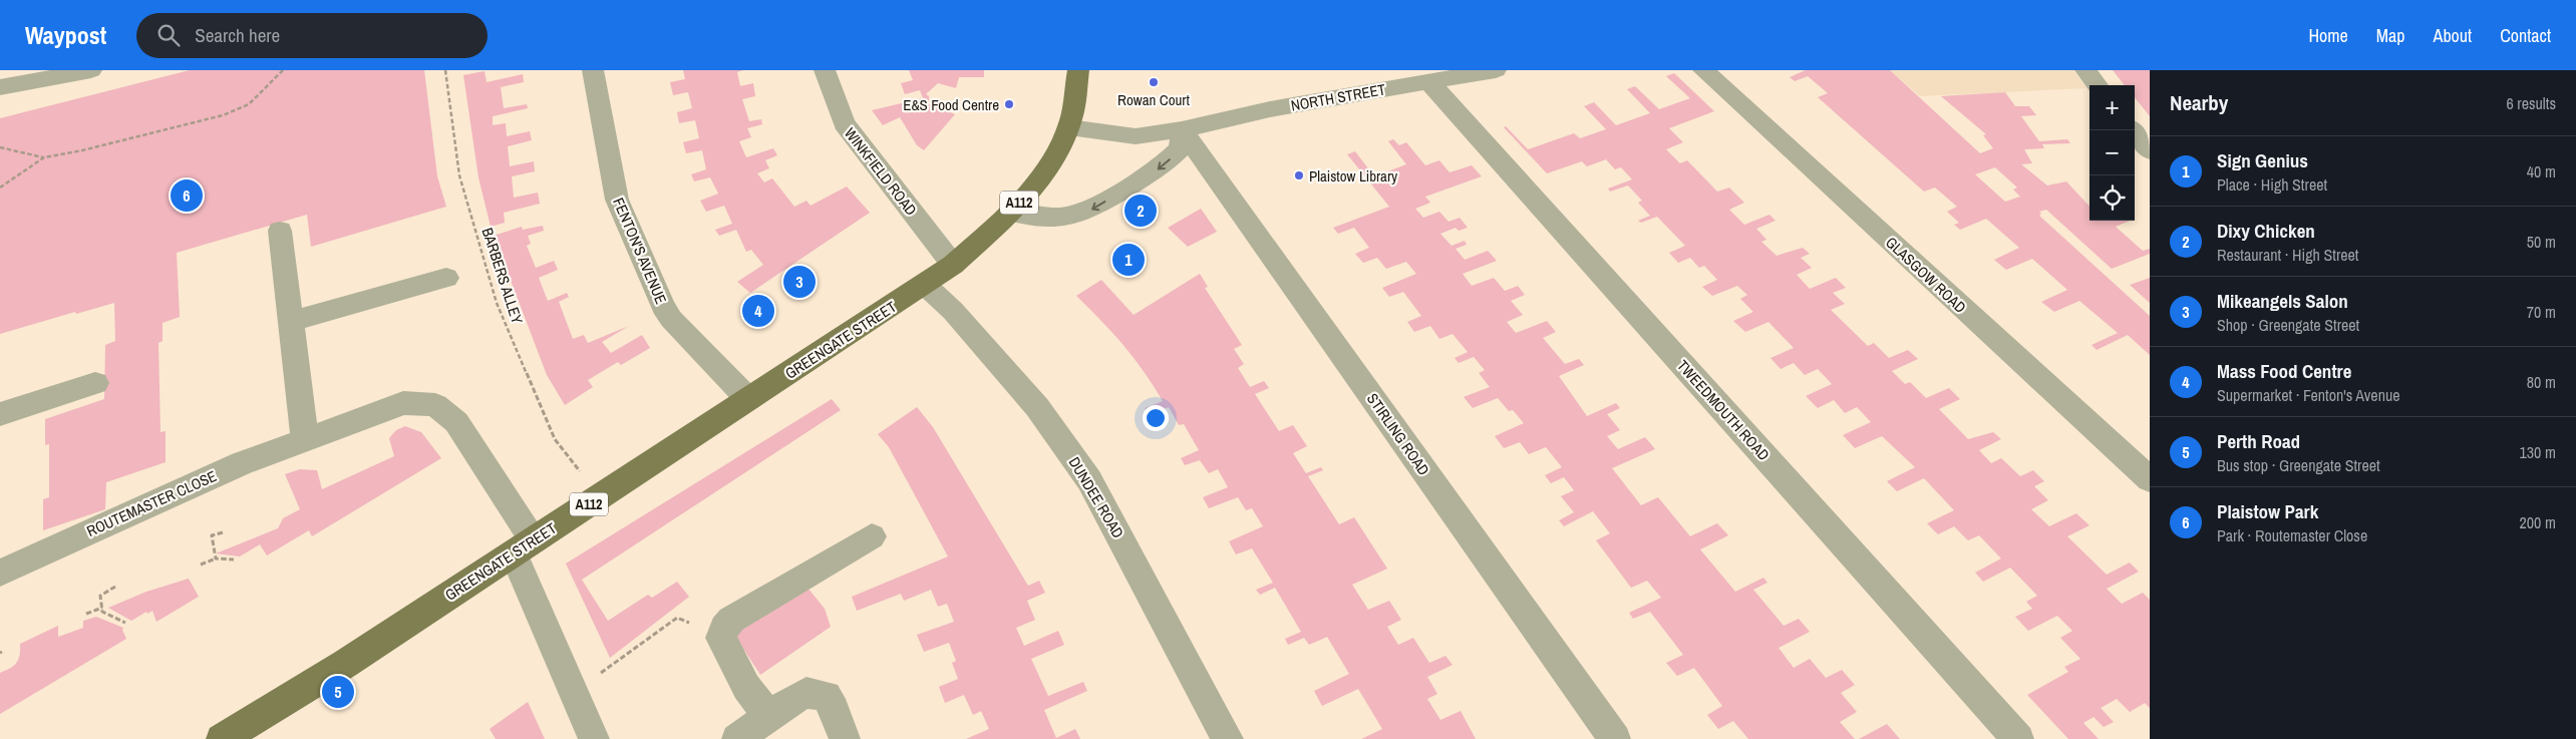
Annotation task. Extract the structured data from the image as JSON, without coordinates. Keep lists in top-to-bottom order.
{
  "streets": {
    "main road": ["A112", "GREENGATE STREET"],
    "street": [
      "NORTH STREET",
      "WINKFIELD ROAD",
      "FENTON'S AVENUE",
      "GLASGOW ROAD",
      "TWEEDMOUTH ROAD",
      "STIRLING ROAD",
      "DUNDEE ROAD",
      "ROUTEMASTER CLOSE"
    ],
    "path": ["BARBERS ALLEY"]
  },
  "crossings": [
    ["NORTH STREET", "A112"],
    ["NORTH STREET", "TWEEDMOUTH ROAD"],
    ["NORTH STREET", "STIRLING ROAD"],
    ["WINKFIELD ROAD", "A112"],
    ["WINKFIELD ROAD", "GREENGATE STREET"],
    ["A112", "GREENGATE STREET"],
    ["FENTON'S AVENUE", "GREENGATE STREET"],
    ["BARBERS ALLEY", "GREENGATE STREET"],
    ["GREENGATE STREET", "DUNDEE ROAD"],
    ["GREENGATE STREET", "ROUTEMASTER CLOSE"]
  ],
  "places": ["Rowan Court", "E&S Food Centre", "Plaistow Library"],
  "page": {
    "header": "Waypost",
    "search": "Search here",
    "nav": [
      "Home",
      "Map",
      "About",
      "Contact"
    ],
    "heading": ["Nearby", "6 results"],
    "map_buttons": ["+", "−"],
    "list": [
      {
        "mark": "1",
        "name": "Sign Genius",
        "note": "Place · High Street",
        "value": "40 m"
      },
      {
        "mark": "2",
        "name": "Dixy Chicken",
        "note": "Restaurant · High Street",
        "value": "50 m"
      },
      {
        "mark": "3",
        "name": "Mikeangels Salon",
        "note": "Shop · Greengate Street",
        "value": "70 m"
      },
      {
        "mark": "4",
        "name": "Mass Food Centre",
        "note": "Supermarket · Fenton's Avenue",
        "value": "80 m"
      },
      {
        "mark": "5",
        "name": "Perth Road",
        "note": "Bus stop · Greengate Street",
        "value": "130 m"
      },
      {
        "mark": "6",
        "name": "Plaistow Park",
        "note": "Park · Routemaster Close",
        "value": "200 m"
      }
    ],
    "pins": [
      "6",
      "2",
      "1",
      "3",
      "4",
      "5"
    ]
  }
}
